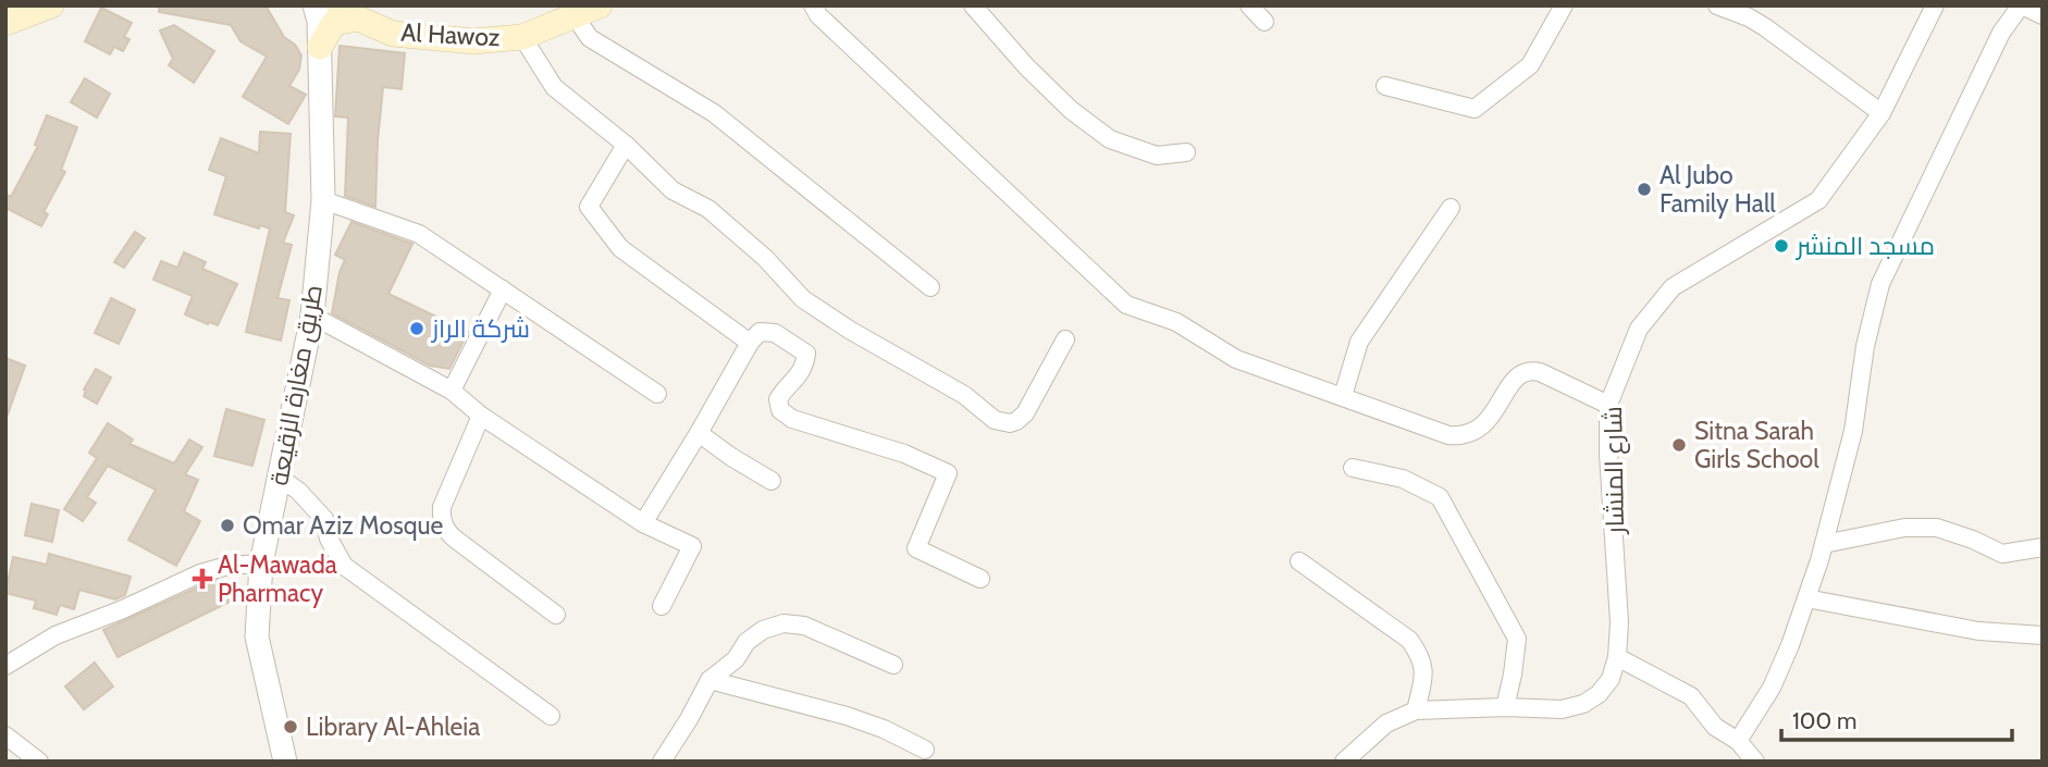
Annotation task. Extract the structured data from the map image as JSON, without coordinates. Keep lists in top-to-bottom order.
{
  "streets": {
    "main road": ["Al Hawoz"],
    "street": ["طريق مغارة الزقيعة", "شارع المنشار"]
  },
  "places": {
    "other": [
      "Al Jubo Family Hall",
      "مسجد المنشر",
      "شركة الراز",
      "Sitna Sarah Girls School",
      "Omar Aziz Mosque",
      "Library Al-Ahleia"
    ],
    "health": ["Al-Mawada Pharmacy"]
  },
  "scale_bar": "100 m"
}
